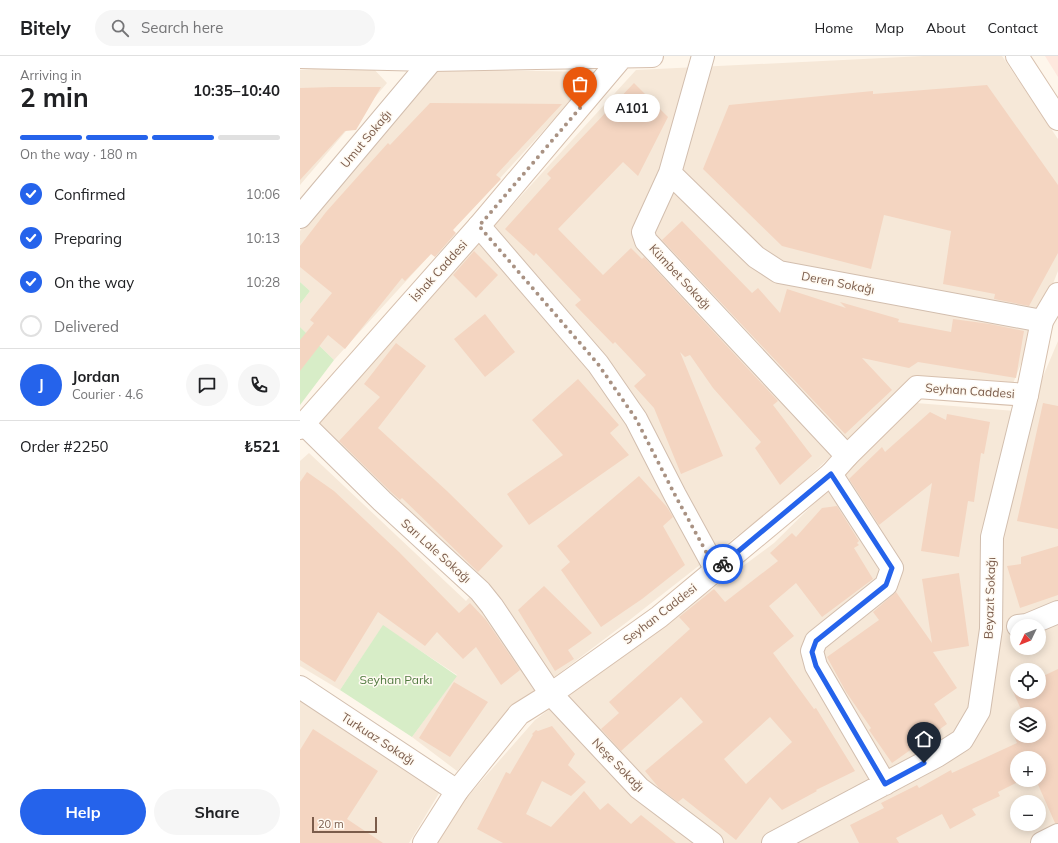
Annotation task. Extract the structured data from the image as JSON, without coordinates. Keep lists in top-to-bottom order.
{
  "streets": {
    "street": [
      "Umut Sokağı",
      "İshak Caddesi",
      "Kümbet Sokağı",
      "Deren Sokağı",
      "Seyhan Caddesi",
      "Sarı Lale Sokağı",
      "Beyazıt Sokağı",
      "Turkuaz Sokağı",
      "Neşe Sokağı"
    ]
  },
  "crossings": [
    ["İshak Caddesi", "Sarı Lale Sokağı"],
    ["Kümbet Sokağı", "Deren Sokağı"],
    ["Kümbet Sokağı", "Seyhan Caddesi"],
    ["Deren Sokağı", "Beyazıt Sokağı"],
    ["Seyhan Caddesi", "Sarı Lale Sokağı"],
    ["Seyhan Caddesi", "Beyazıt Sokağı"],
    ["Seyhan Caddesi", "Turkuaz Sokağı"],
    ["Seyhan Caddesi", "Neşe Sokağı"],
    ["Sarı Lale Sokağı", "Neşe Sokağı"]
  ],
  "parks": ["Seyhan Parkı"],
  "places": ["A101"],
  "scale_bar": "20 m",
  "north": "bottom left",
  "page": {
    "header": "Bitely",
    "search": "Search here",
    "nav": [
      "Home",
      "Map",
      "About",
      "Contact"
    ],
    "heading": ["2 min", "Arriving in", "10:35–10:40"],
    "panel": [
      "Jordan",
      "Courier · 4.6",
      "Order #2250",
      "₺521"
    ],
    "bubble": "A101",
    "bar": "On the way · 180 m",
    "list": [
      ["Confirmed", "10:06"],
      ["Preparing", "10:13"],
      ["On the way", "10:28"],
      "Delivered"
    ],
    "round": "J",
    "map_buttons": ["+", "−"],
    "buttons": ["Help", "Share"],
    "scale": "20 m"
  }
}
